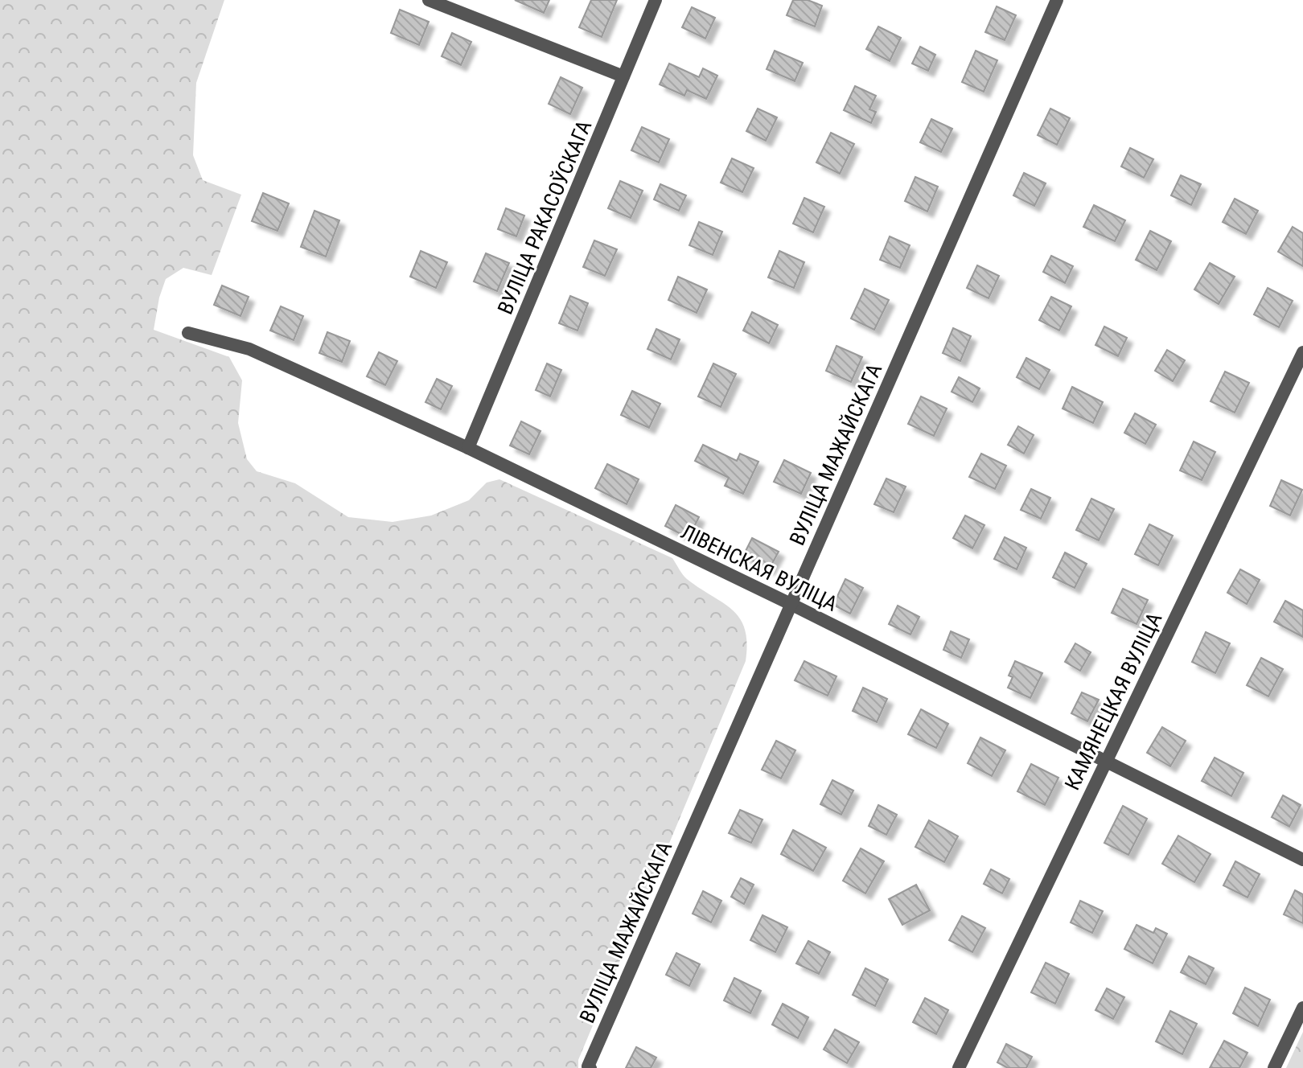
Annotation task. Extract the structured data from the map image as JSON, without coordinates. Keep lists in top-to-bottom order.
{
  "streets": {
    "street": [
      "ВУЛІЦА РАКАСОЎСКАГА",
      "ВУЛІЦА МАЖАЙСКАГА",
      "ЛІВЕНСКАЯ ВУЛІЦА",
      "КАМЯНЕЦКАЯ ВУЛІЦА"
    ]
  },
  "crossings": [
    ["ВУЛІЦА РАКАСОЎСКАГА", "ЛІВЕНСКАЯ ВУЛІЦА"],
    ["ВУЛІЦА МАЖАЙСКАГА", "ЛІВЕНСКАЯ ВУЛІЦА"],
    ["ЛІВЕНСКАЯ ВУЛІЦА", "КАМЯНЕЦКАЯ ВУЛІЦА"]
  ]
}
